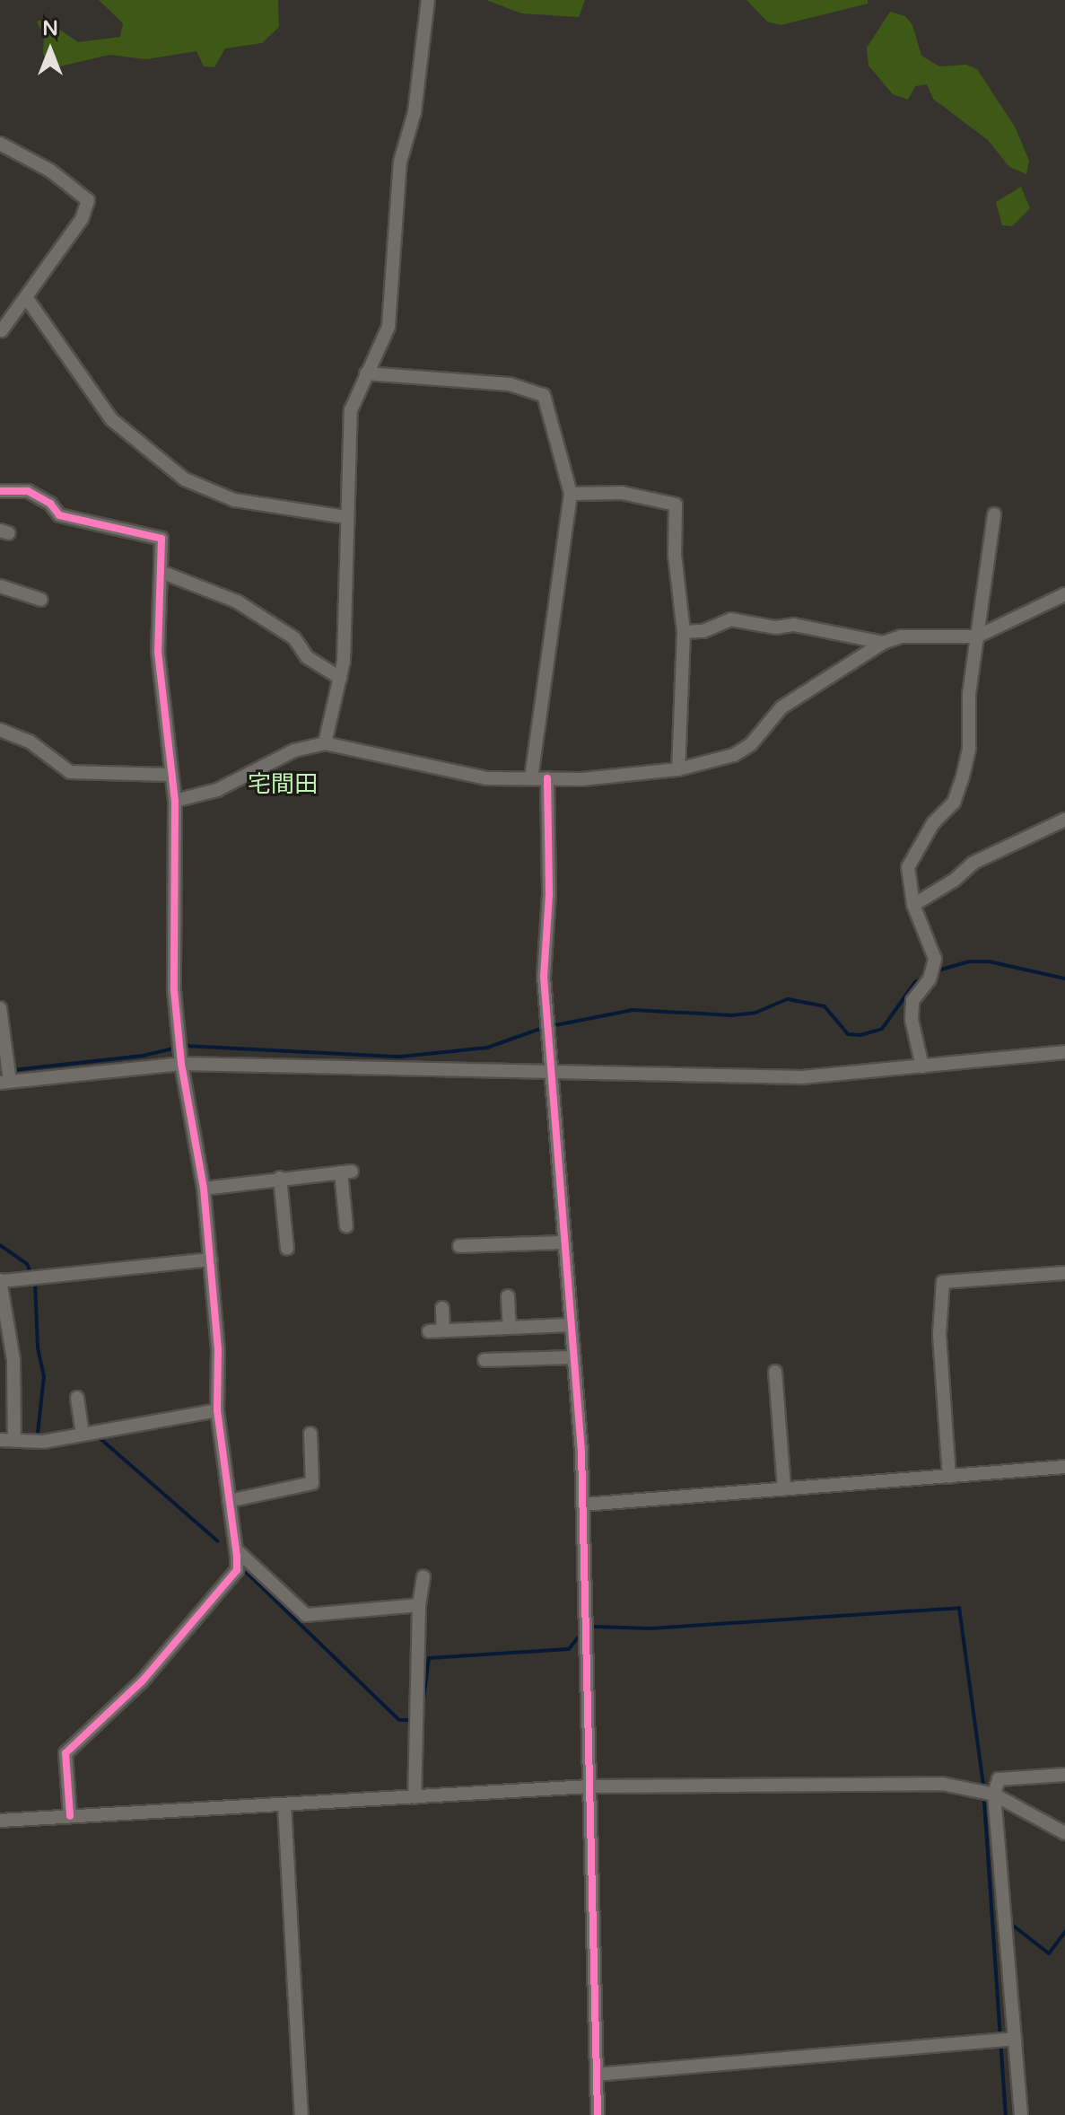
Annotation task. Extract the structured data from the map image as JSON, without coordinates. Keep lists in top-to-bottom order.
{
  "districts": ["宅間田"],
  "north": "top"
}
